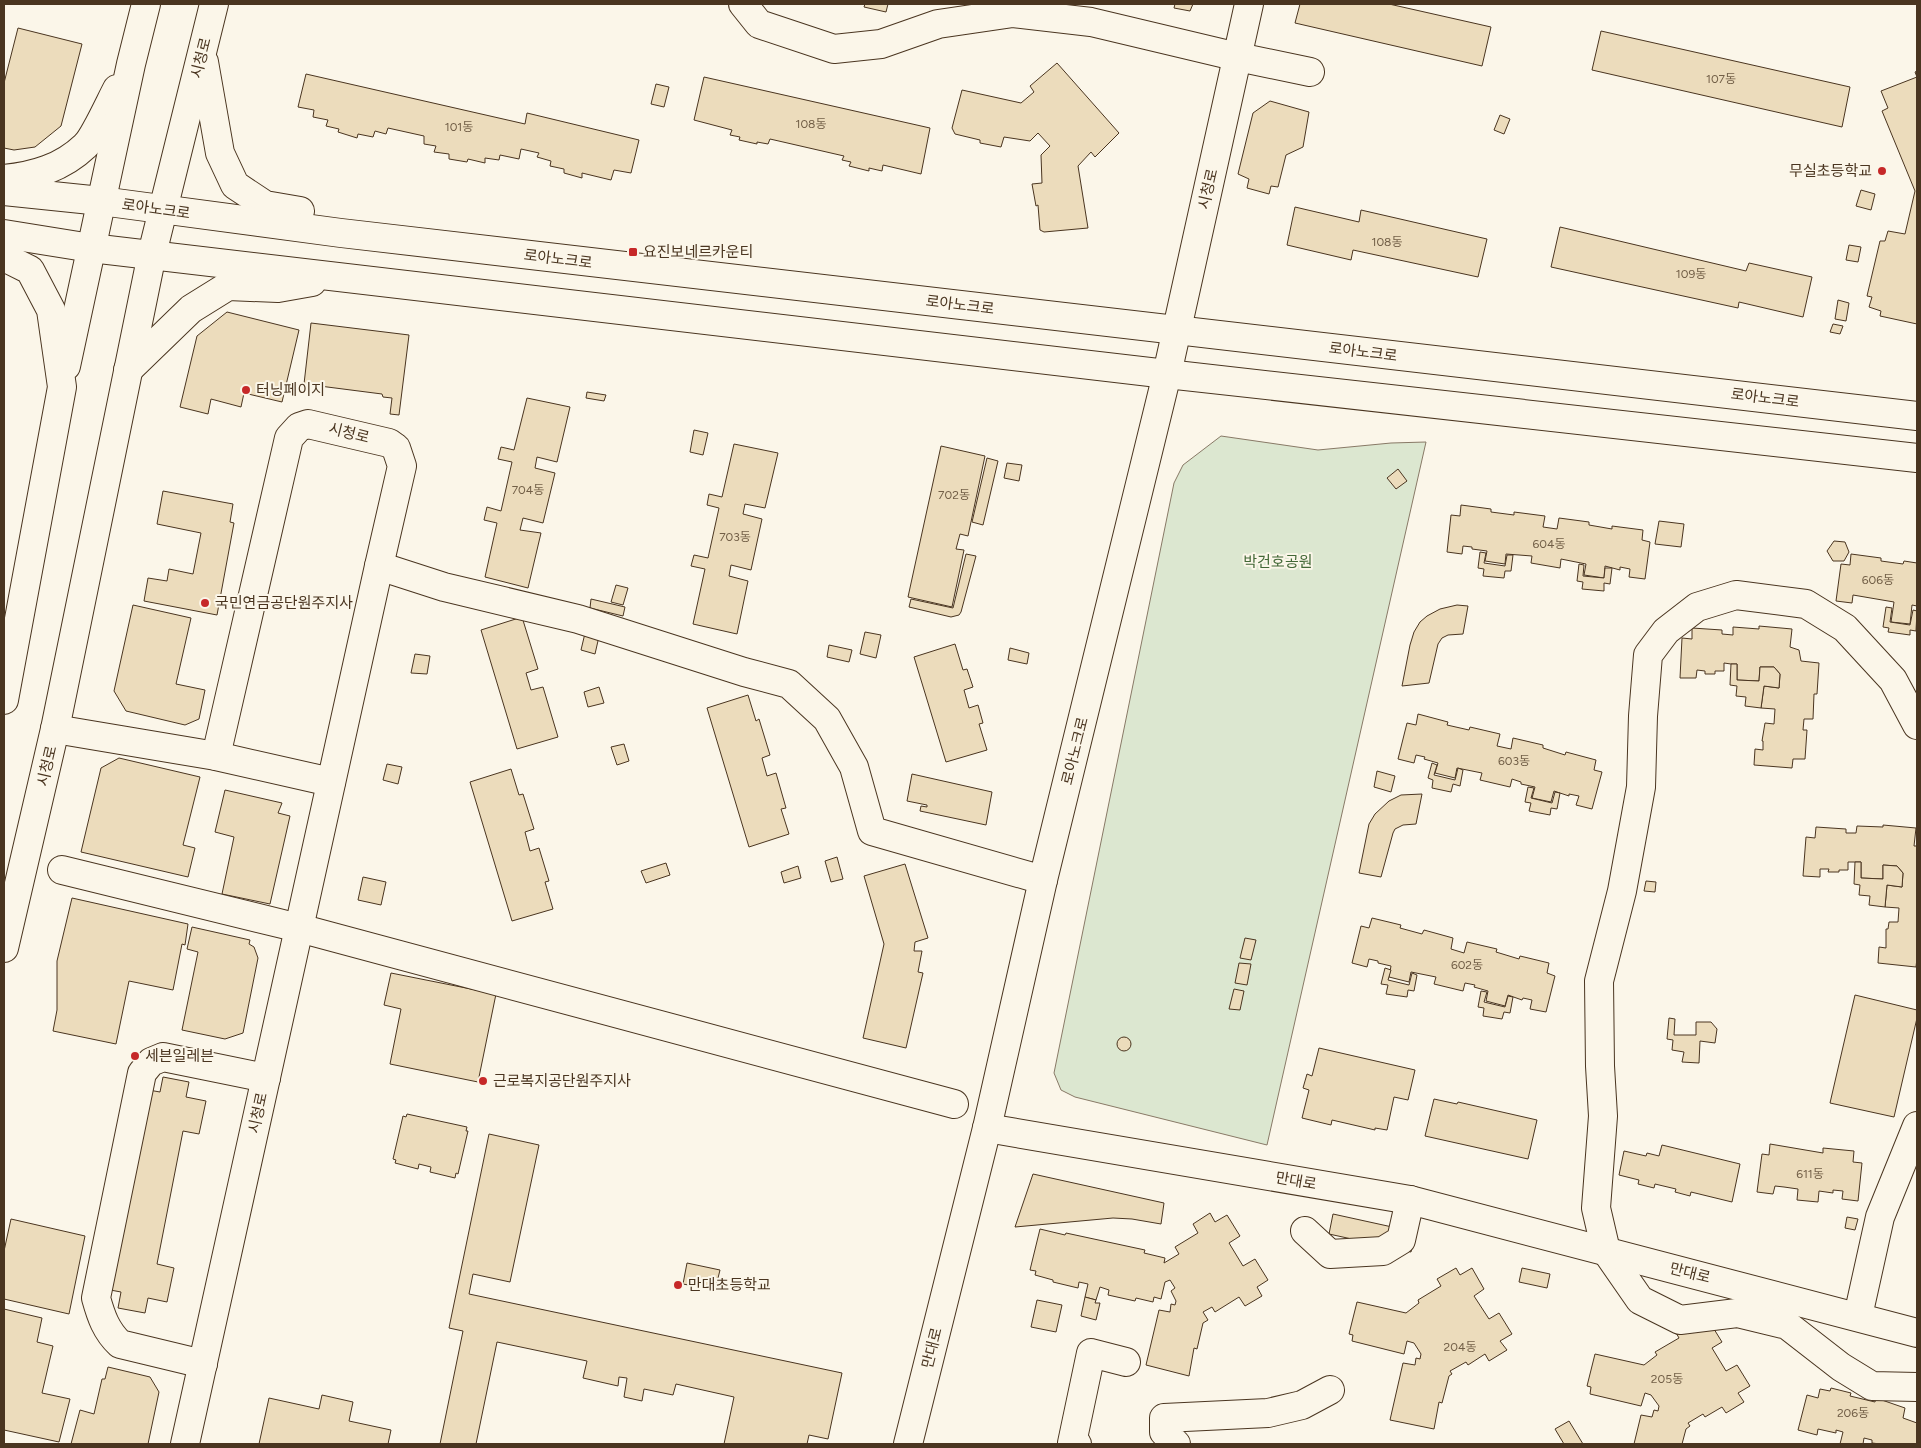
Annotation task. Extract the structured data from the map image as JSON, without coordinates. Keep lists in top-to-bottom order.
{
  "streets": {
    "street": ["시청로", "로아노크로", "만대로"]
  },
  "crossings": [
    ["시청로", "로아노크로"],
    ["로아노크로", "만대로"]
  ],
  "parks": ["박건호공원"],
  "places": {
    "other": [
      "무실초등학교",
      "터닝페이지",
      "국민연금공단원주지사",
      "세븐일레븐",
      "근로복지공단원주지사",
      "만대초등학교"
    ],
    "transit": ["요진보네르카운티"]
  },
  "house_numbers": [
    "107동",
    "108동",
    "101동",
    "108동",
    "109동",
    "704동",
    "702동",
    "703동",
    "604동",
    "606동",
    "603동",
    "602동",
    "611동",
    "204동",
    "205동",
    "206동"
  ]
}
